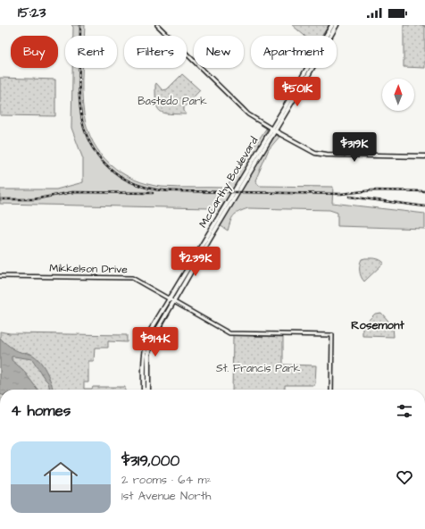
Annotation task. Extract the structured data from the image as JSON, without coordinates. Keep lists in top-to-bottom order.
{
  "streets": {
    "main road": ["McCarthy Boulevard"],
    "street": ["Mikkelson Drive"]
  },
  "crossings": [
    ["McCarthy Boulevard", "Mikkelson Drive"]
  ],
  "districts": ["Rosemont"],
  "parks": ["Bastedo Park", "St. Francis Park"],
  "north": "top",
  "page": {
    "status": "15:23",
    "chip": [
      "Buy",
      "Rent",
      "Filters",
      "New",
      "Apartment"
    ],
    "price": [
      "$501K",
      "$319K",
      "$239K",
      "$914K"
    ],
    "heading": "4 homes",
    "list": [
      {
        "name": "$319,000",
        "note": "2 rooms · 64 m² · 1st Avenue North"
      }
    ]
  }
}
